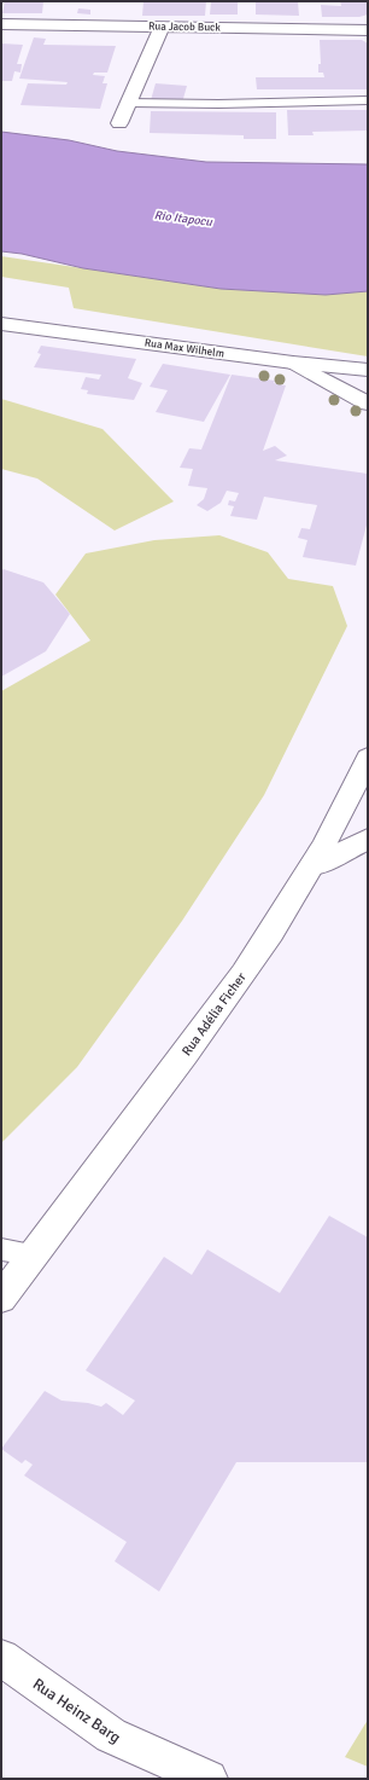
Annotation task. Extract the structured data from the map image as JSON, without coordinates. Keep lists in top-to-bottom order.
{
  "streets": {
    "main road": [
      "Rua Jacob Buck",
      "Rua Max Wilhelm",
      "Rua Adélia Ficher",
      "Rua Heinz Barg"
    ]
  },
  "water": ["Rio Itapocu"]
}
